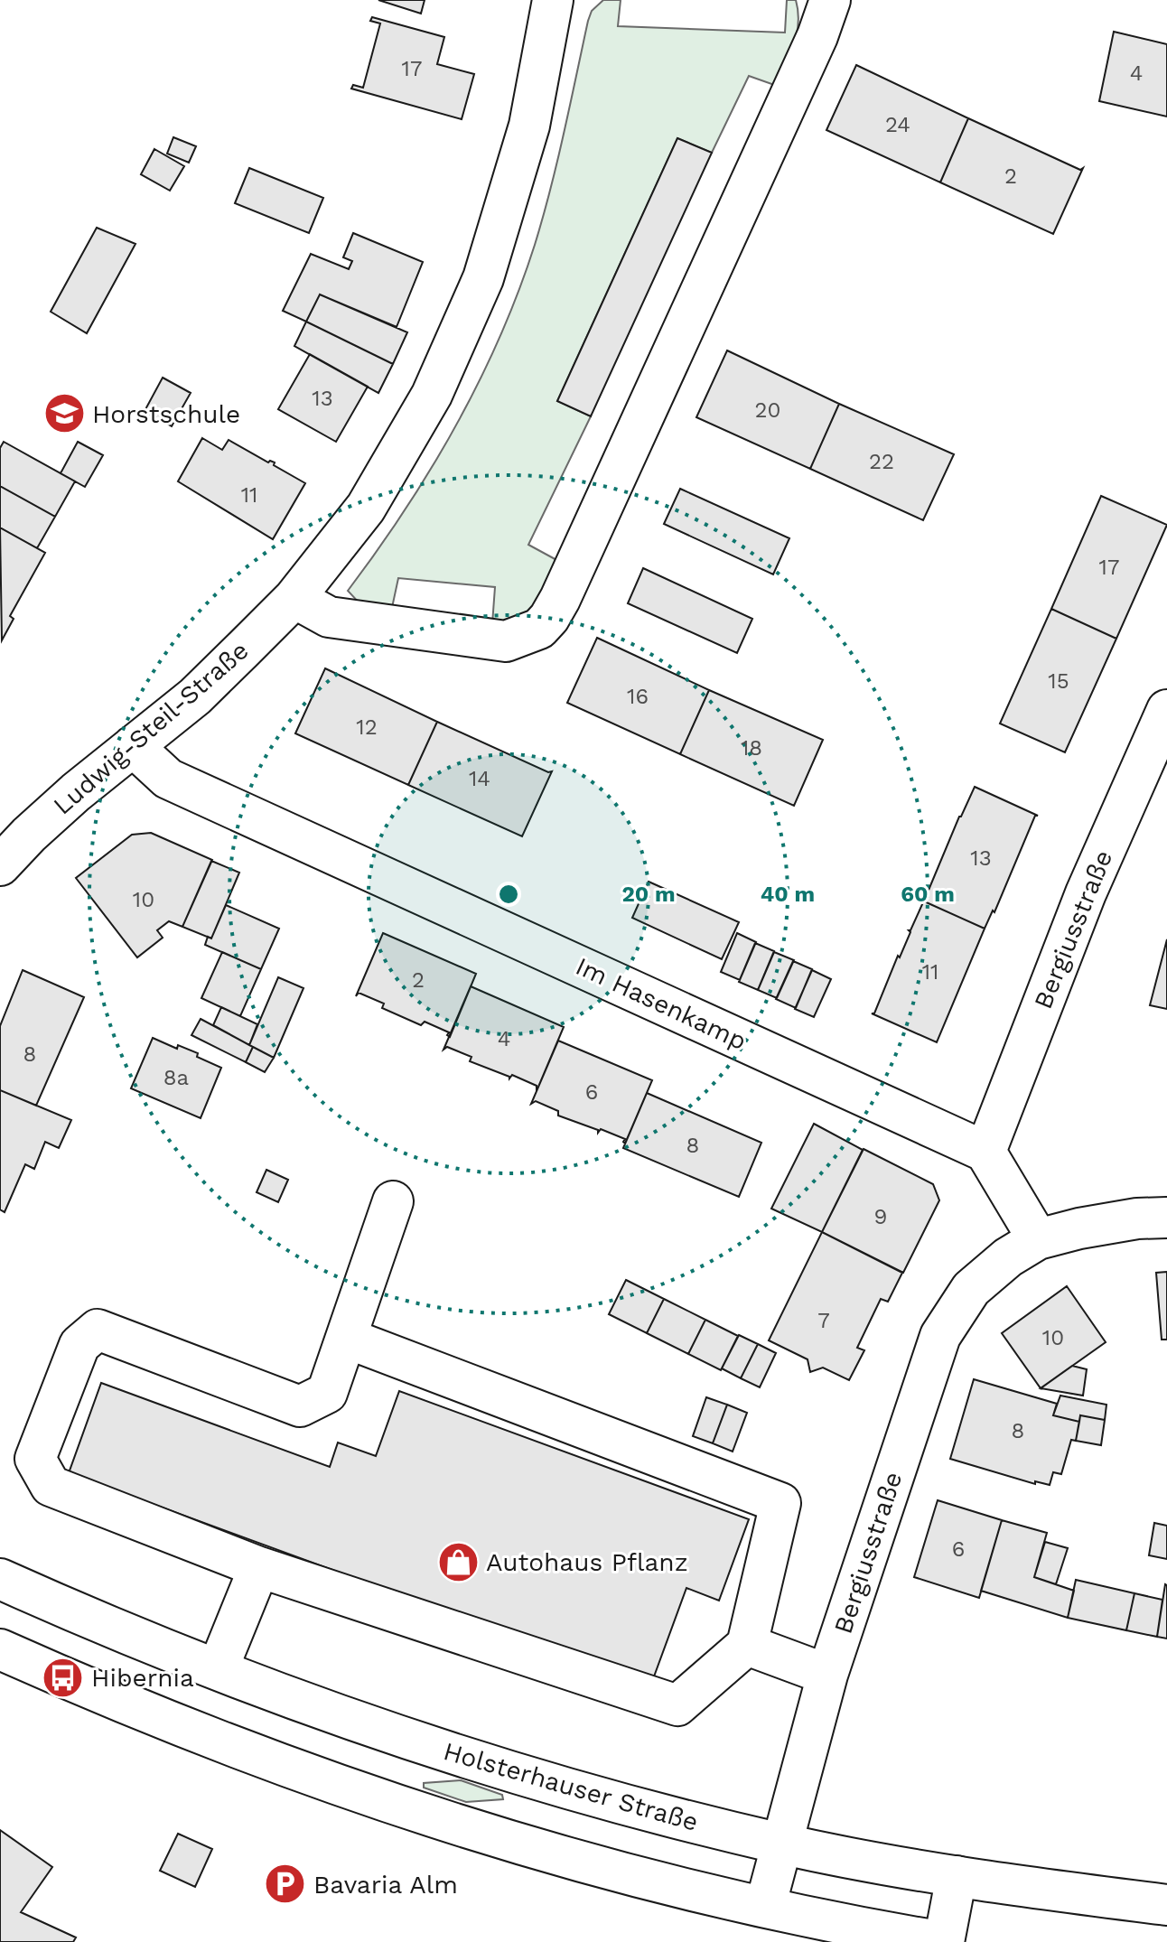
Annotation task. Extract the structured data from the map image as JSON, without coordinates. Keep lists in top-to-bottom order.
{
  "streets": {
    "street": [
      "Ludwig-Steil-Straße",
      "Bergiusstraße",
      "Im Hasenkamp",
      "Holsterhauser Straße"
    ]
  },
  "crossings": [
    ["Ludwig-Steil-Straße", "Im Hasenkamp"],
    ["Bergiusstraße", "Im Hasenkamp"],
    ["Bergiusstraße", "Holsterhauser Straße"]
  ],
  "places": {
    "school or university": ["Horstschule"],
    "shop": ["Autohaus Pflanz"],
    "bus stop": ["Hibernia"],
    "parking": ["Bavaria Alm"]
  },
  "house_numbers": [
    "17",
    "4",
    "24",
    "2",
    "13",
    "20",
    "22",
    "11",
    "17",
    "15",
    "16",
    "12",
    "18",
    "14",
    "13",
    "10",
    "11",
    "2",
    "4",
    "8",
    "8a",
    "6",
    "8",
    "9",
    "7",
    "10",
    "8",
    "6"
  ],
  "rings": ["20 m", "40 m", "60 m"]
}
